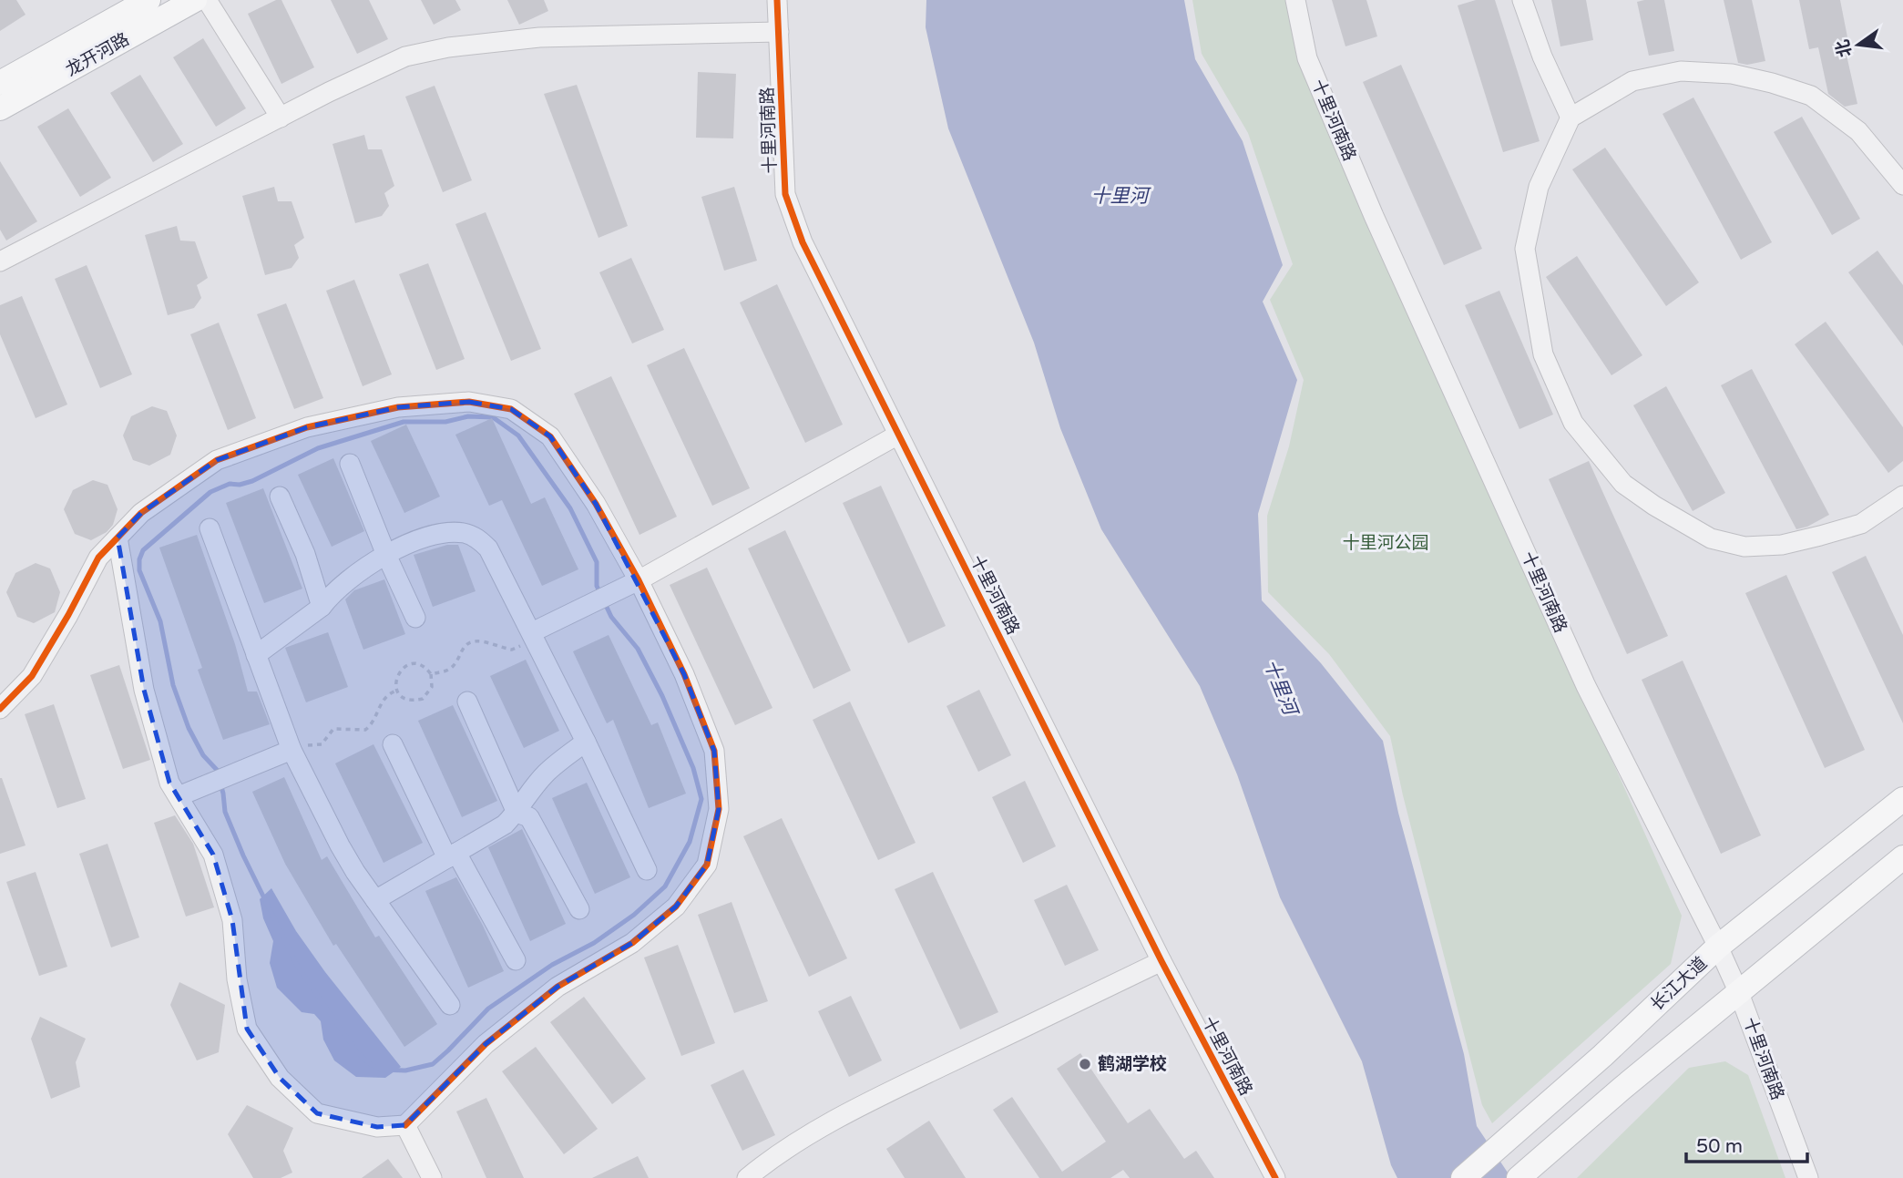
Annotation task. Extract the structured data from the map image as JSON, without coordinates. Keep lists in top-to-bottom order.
{
  "streets": {
    "main road": ["龙开河路", "长江大道"],
    "street": ["十里河南路"]
  },
  "crossings": [
    ["十里河南路", "长江大道"]
  ],
  "water": ["十里河"],
  "parks": ["十里河公园"],
  "places": ["鹤湖学校"],
  "scale_bar": "50 m",
  "north": "left"
}
